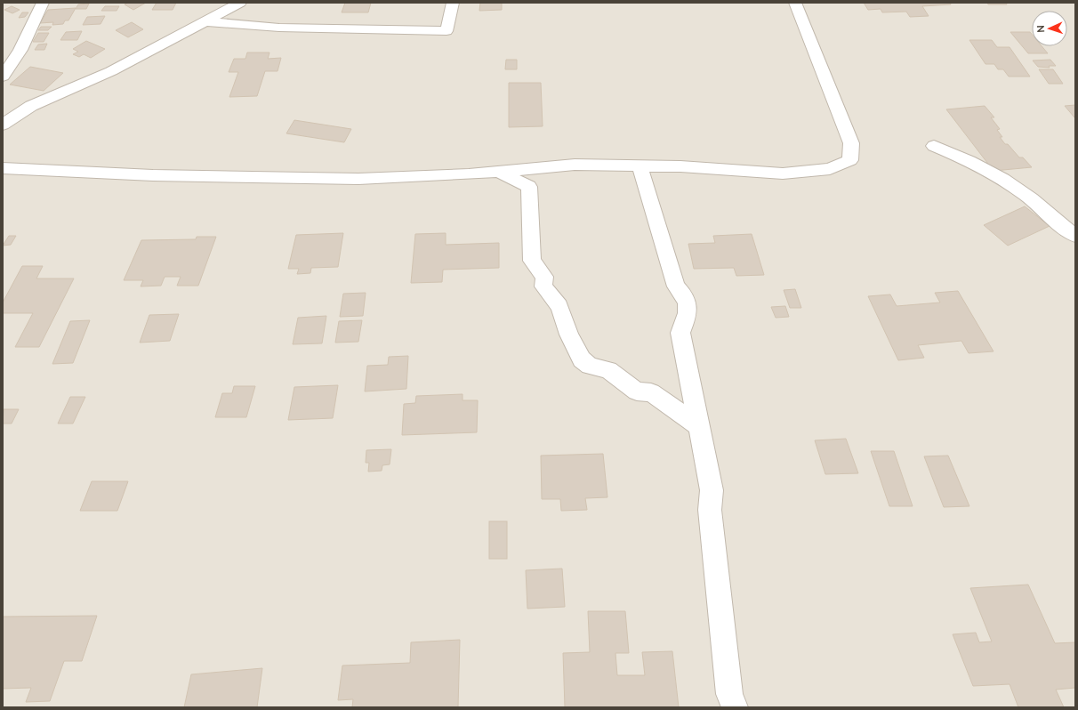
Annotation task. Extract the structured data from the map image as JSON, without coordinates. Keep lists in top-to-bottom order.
{
  "north": "left"
}
